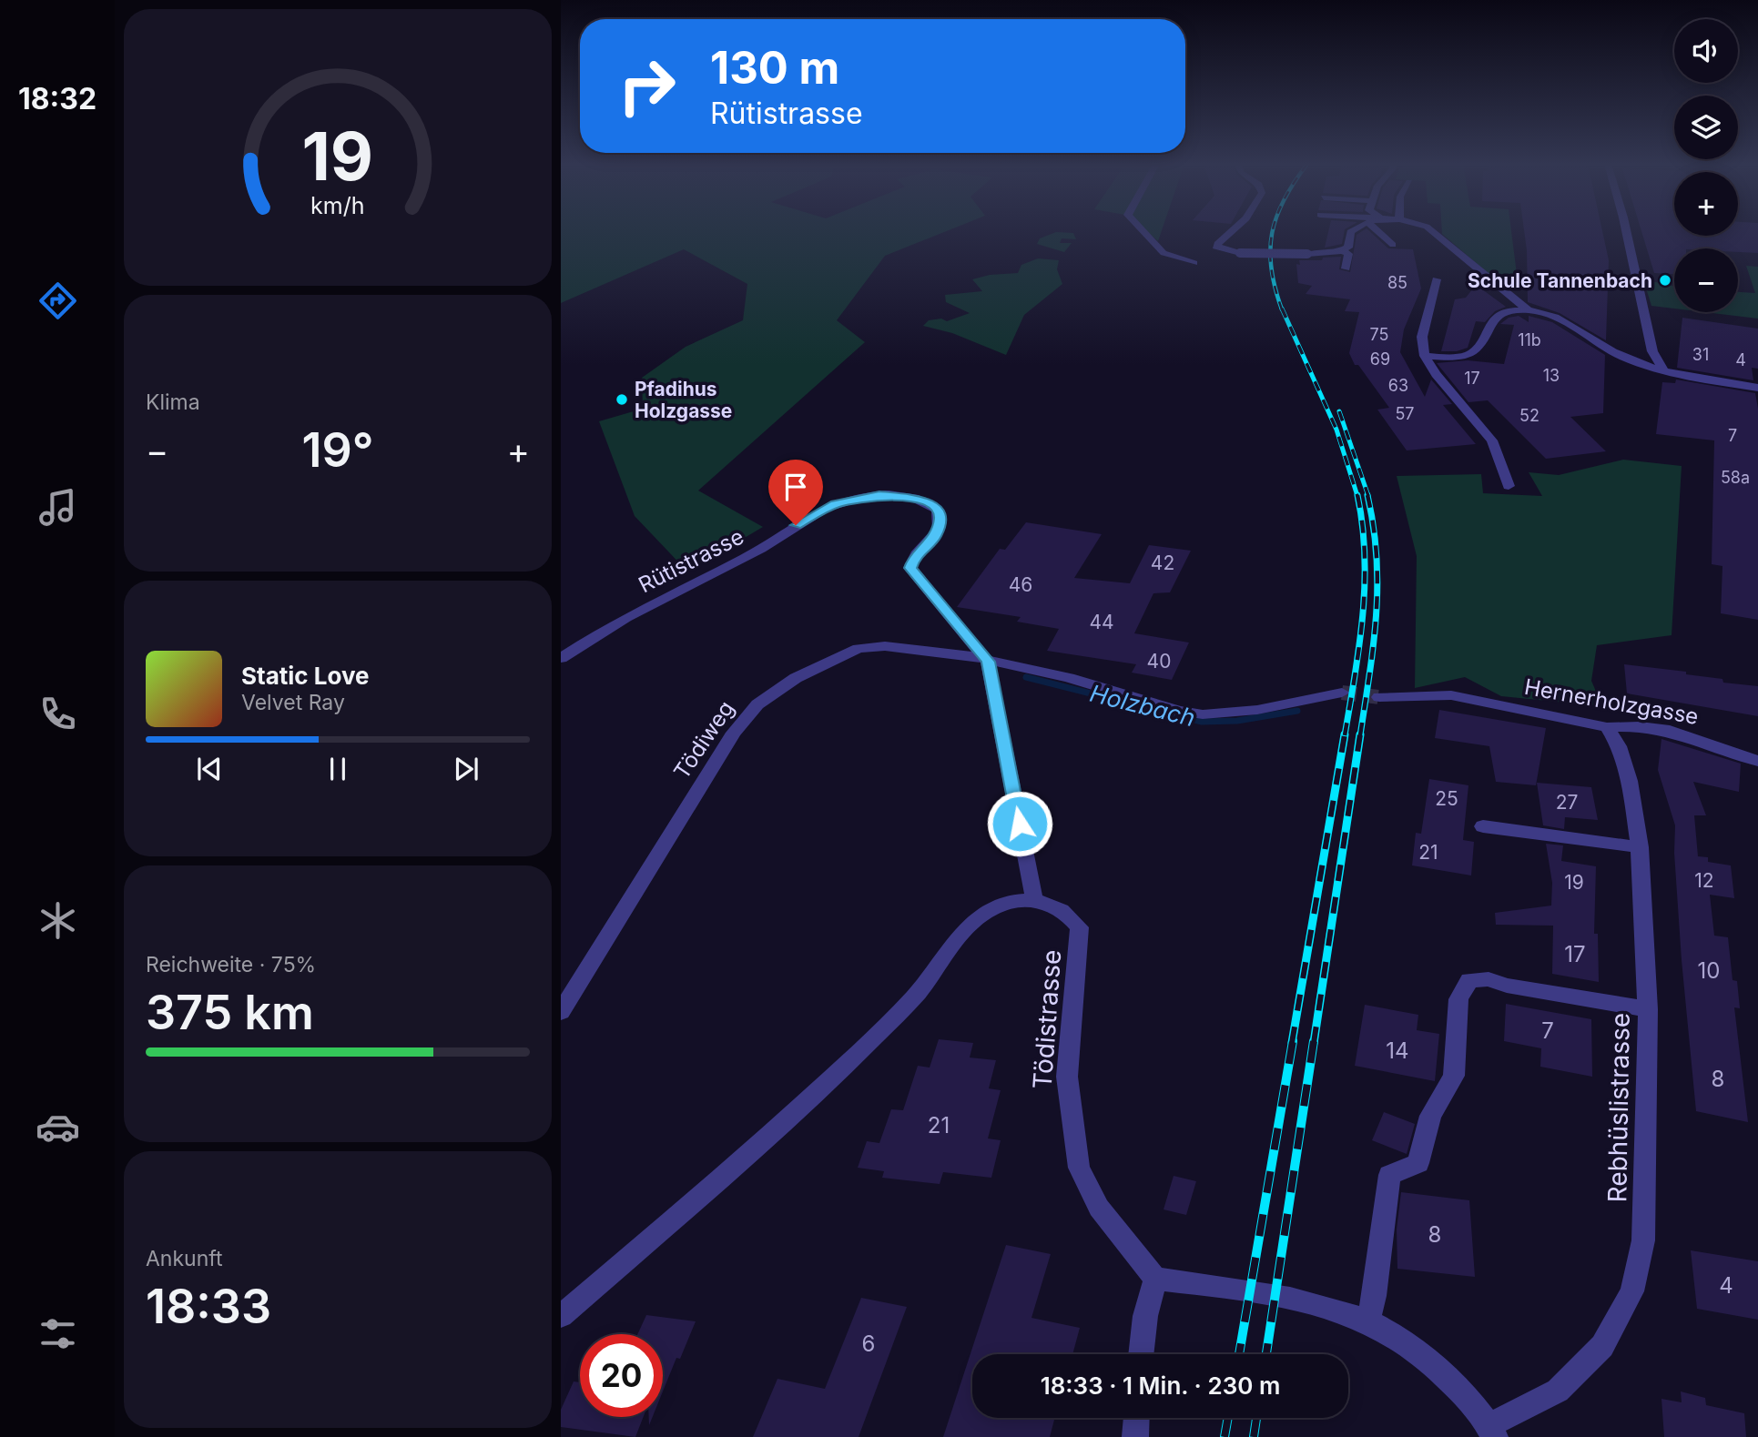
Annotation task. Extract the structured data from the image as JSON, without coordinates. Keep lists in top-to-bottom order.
{
  "streets": {
    "street": [
      "Rütistrasse",
      "Hernerholzgasse",
      "Tödiweg",
      "Tödistrasse",
      "Rebhüslistrasse"
    ]
  },
  "crossings": [
    ["Rütistrasse", "Tödiweg"],
    ["Rütistrasse", "Tödistrasse"],
    ["Hernerholzgasse", "Rebhüslistrasse"]
  ],
  "water": ["Holzbach"],
  "places": ["Schule Tannenbach", "Pfadihus Holzgasse"],
  "house_numbers": [
    "85",
    "75",
    "11b",
    "31",
    "69",
    "4",
    "13",
    "17",
    "63",
    "57",
    "52",
    "7",
    "58a",
    "42",
    "46",
    "44",
    "40",
    "25",
    "27",
    "21",
    "12",
    "19",
    "17",
    "10",
    "7",
    "14",
    "8",
    "21",
    "8",
    "4",
    "6"
  ],
  "page": {
    "tabs": "18:32",
    "map_buttons": ["+", "−"],
    "turn": ["130 m", "Rütistrasse"],
    "tile": [
      "Klima",
      ["Reichweite · 75%", "375 km"],
      ["Ankunft", "18:33"]
    ],
    "heat": ["−", "19°", "+"],
    "song": ["Static Love", "Velvet Ray"],
    "limit": "20",
    "trip": "18:33 · 1 Min. · 230 m",
    "gauge": ["19", "km/h"]
  }
}
